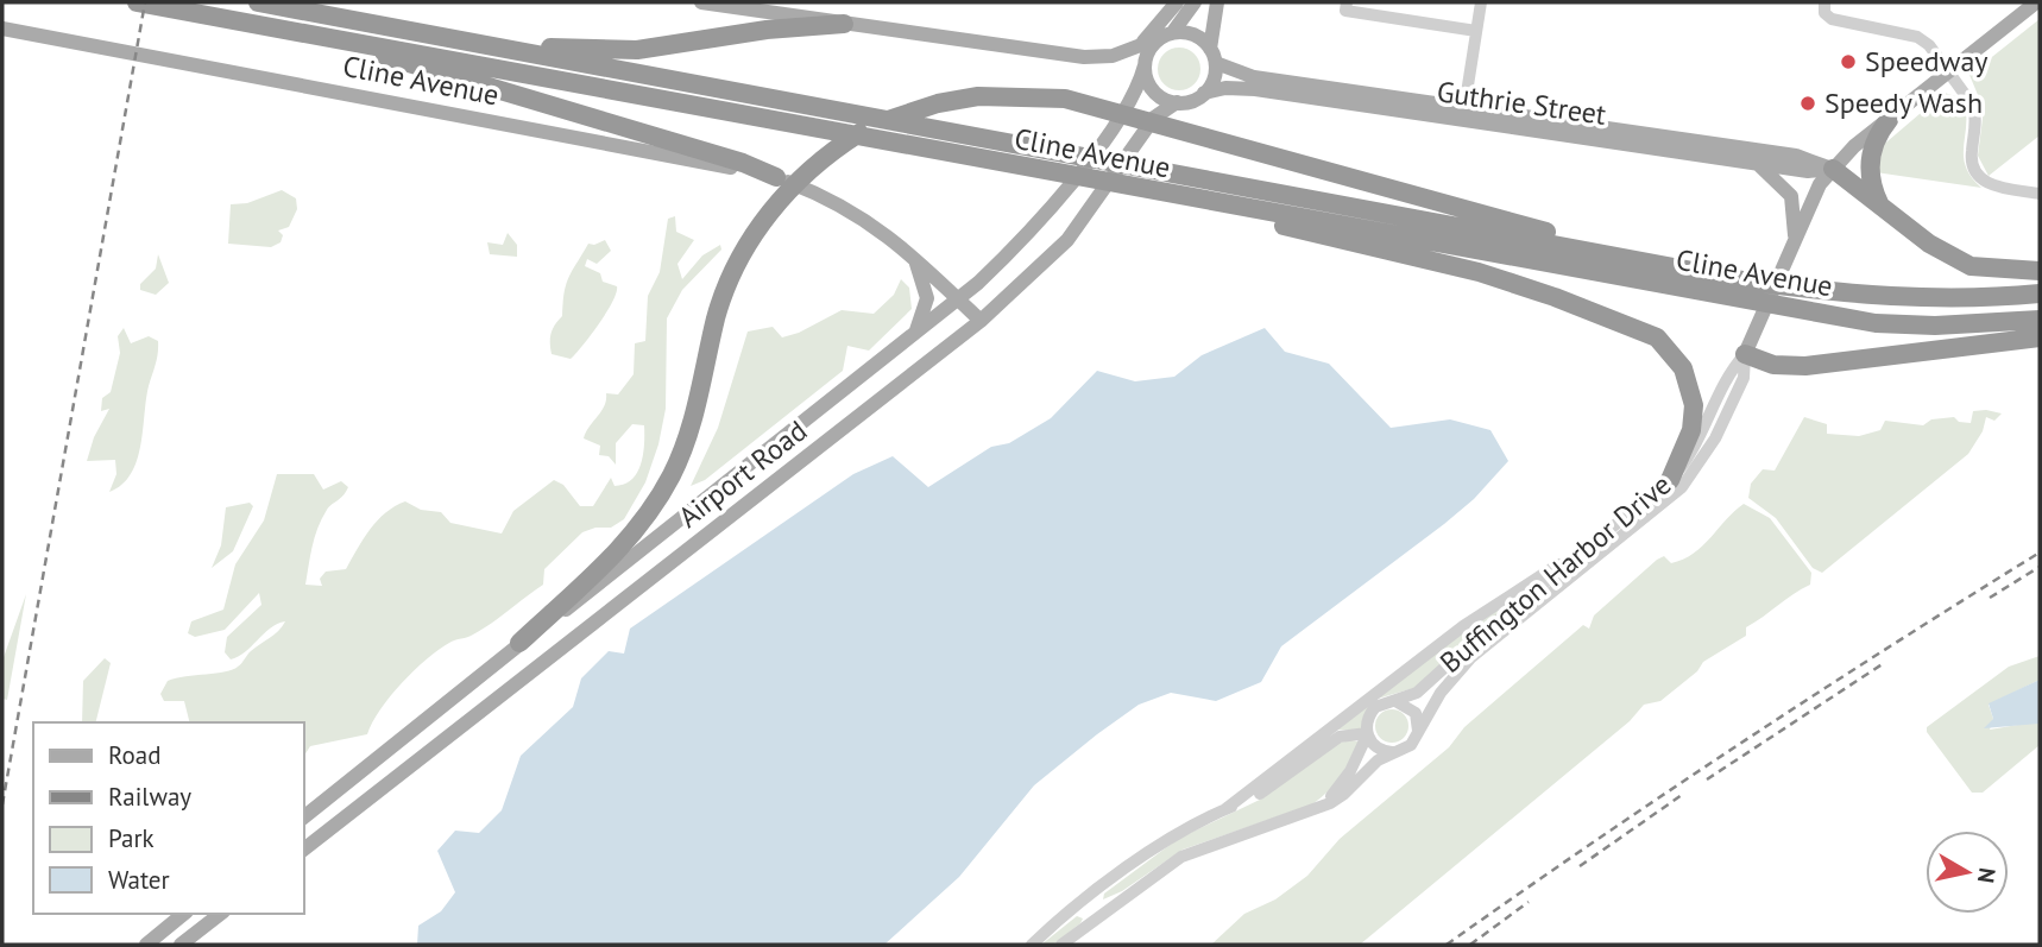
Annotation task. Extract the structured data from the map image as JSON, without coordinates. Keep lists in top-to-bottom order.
{
  "streets": {
    "highway": ["Cline Avenue"],
    "main road": ["Guthrie Street", "Airport Road"],
    "street": ["Buffington Harbor Drive"]
  },
  "crossings": [
    ["Cline Avenue", "Airport Road"],
    ["Guthrie Street", "Airport Road"]
  ],
  "places": ["Speedway", "Speedy Wash"],
  "legend": [
    "Road",
    "Railway",
    "Park",
    "Water"
  ],
  "north": "right"
}
